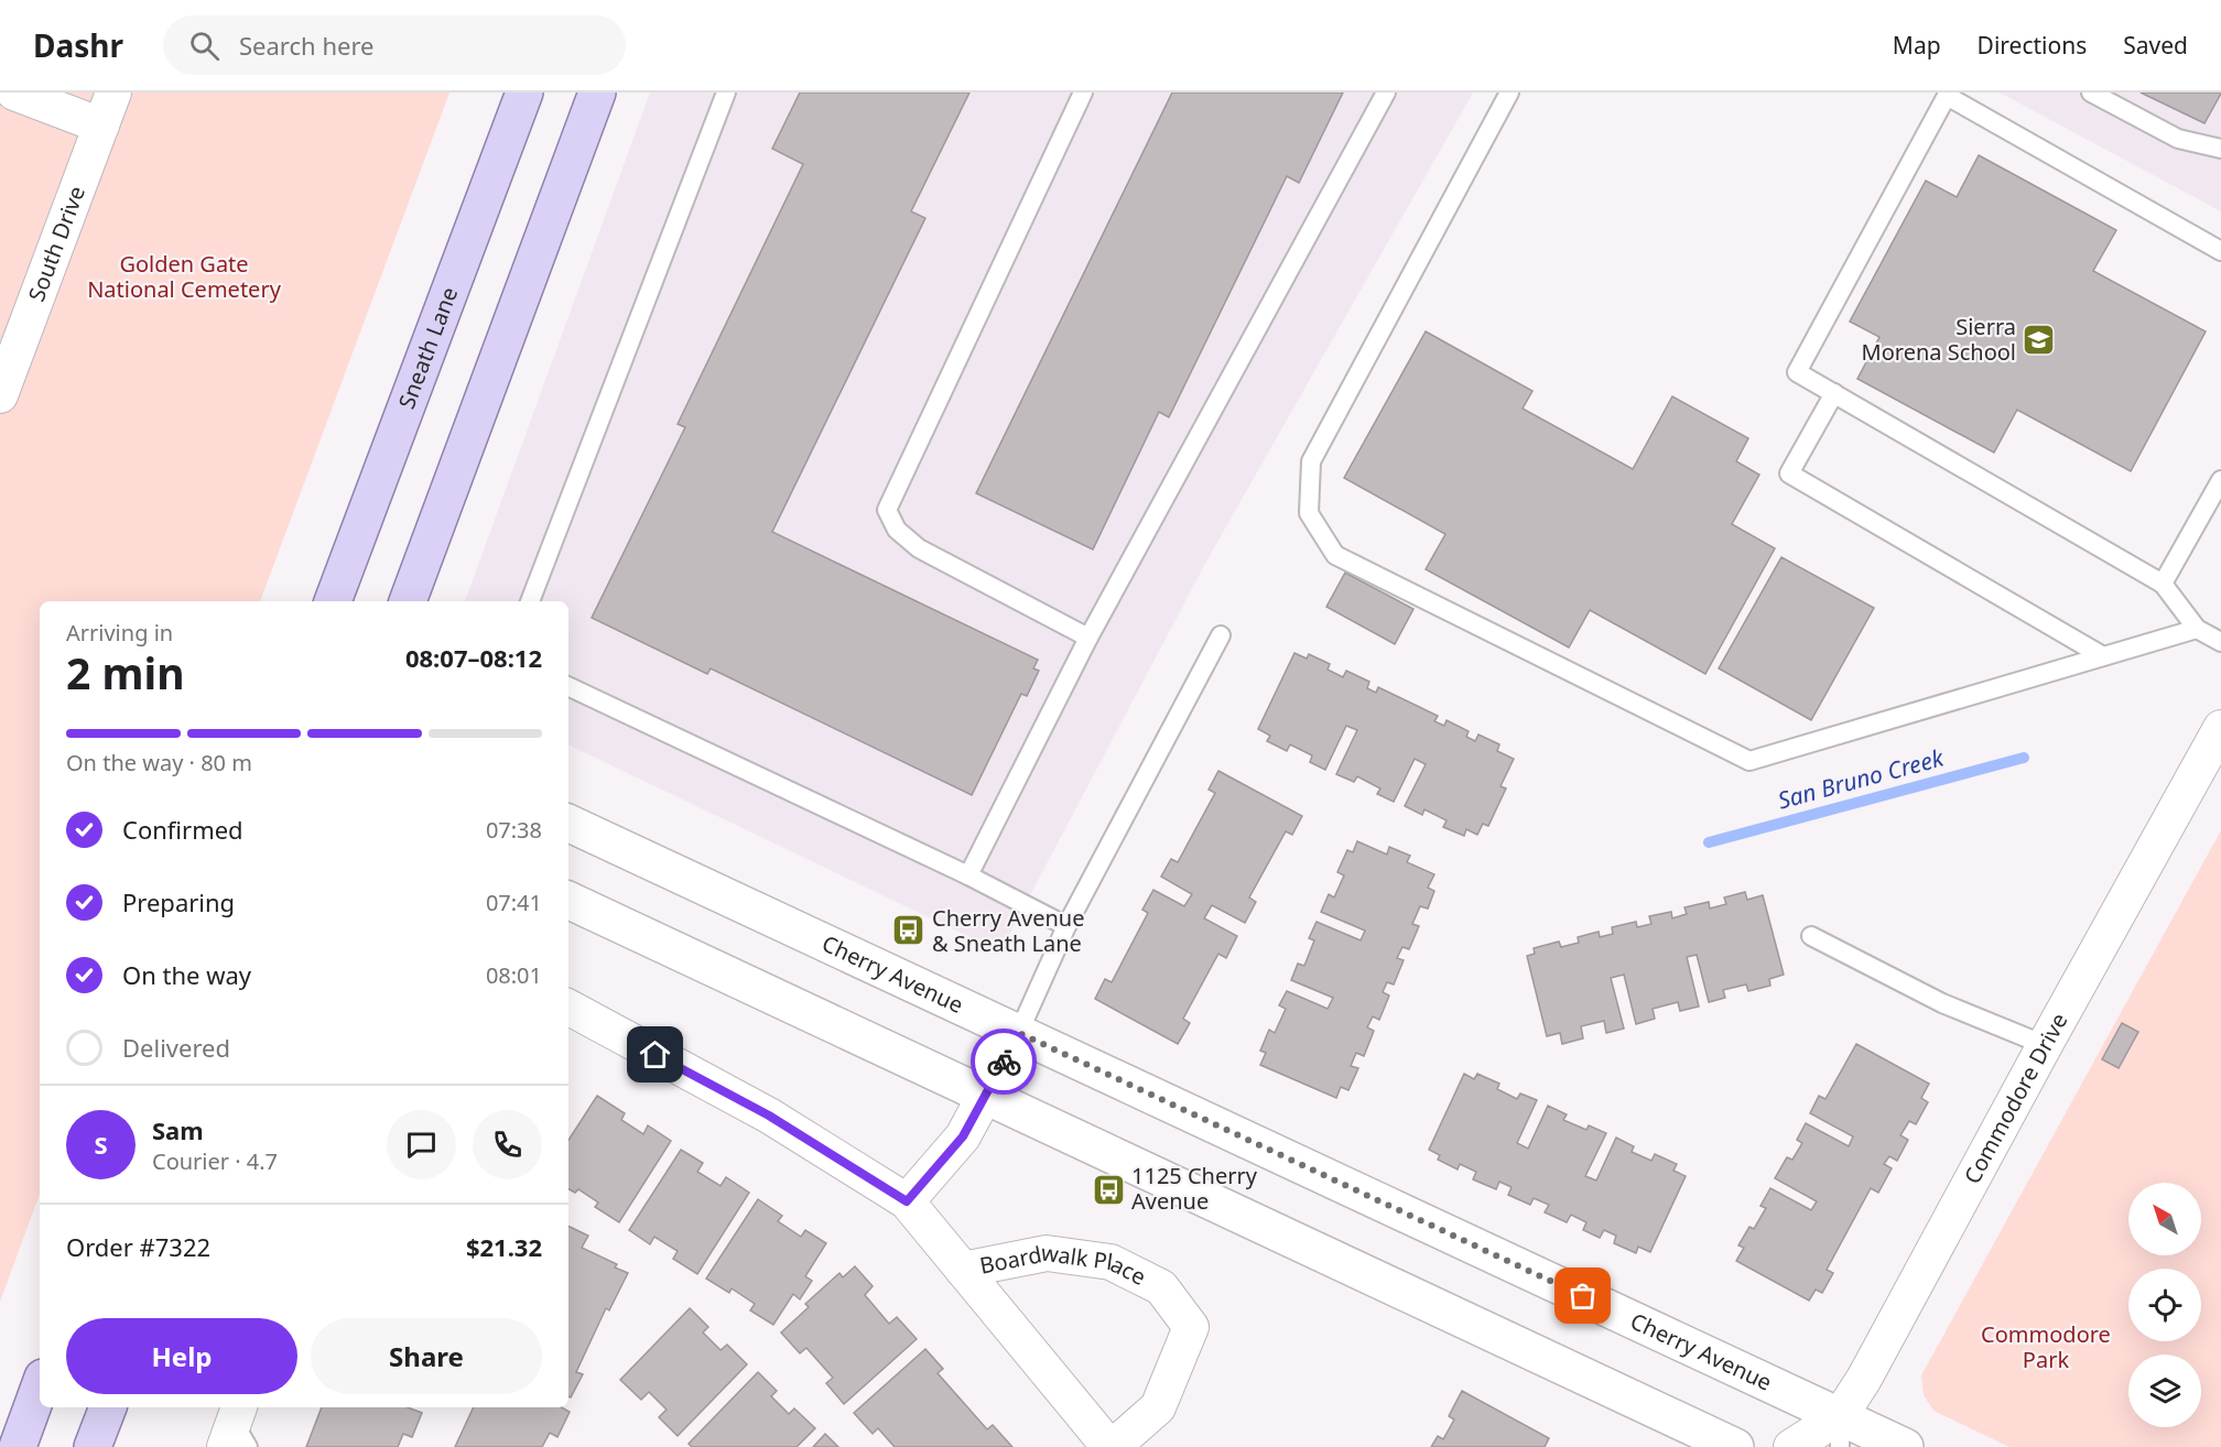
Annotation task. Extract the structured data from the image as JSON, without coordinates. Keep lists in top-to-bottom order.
{
  "streets": {
    "main road": ["Sneath Lane"],
    "street": [
      "South Drive",
      "Cherry Avenue",
      "Commodore Drive",
      "Boardwalk Place"
    ]
  },
  "crossings": [
    ["Cherry Avenue", "Commodore Drive"]
  ],
  "water": ["San Bruno Creek"],
  "parks": ["Golden Gate National Cemetery", "Commodore Park"],
  "places": {
    "school or university": ["Sierra Morena School"],
    "bus stop": ["Cherry Avenue & Sneath Lane", "1125 Cherry Avenue"]
  },
  "north": "top left",
  "page": {
    "header": "Dashr",
    "search": "Search here",
    "nav": ["Map", "Directions", "Saved"],
    "heading": ["2 min", "Arriving in", "08:07–08:12"],
    "panel": [
      "Sam",
      "Courier · 4.7",
      "Order #7322",
      "$21.32"
    ],
    "bar": "On the way · 80 m",
    "list": [
      ["Confirmed", "07:38"],
      ["Preparing", "07:41"],
      ["On the way", "08:01"],
      "Delivered"
    ],
    "round": "S",
    "buttons": ["Help", "Share"]
  }
}
